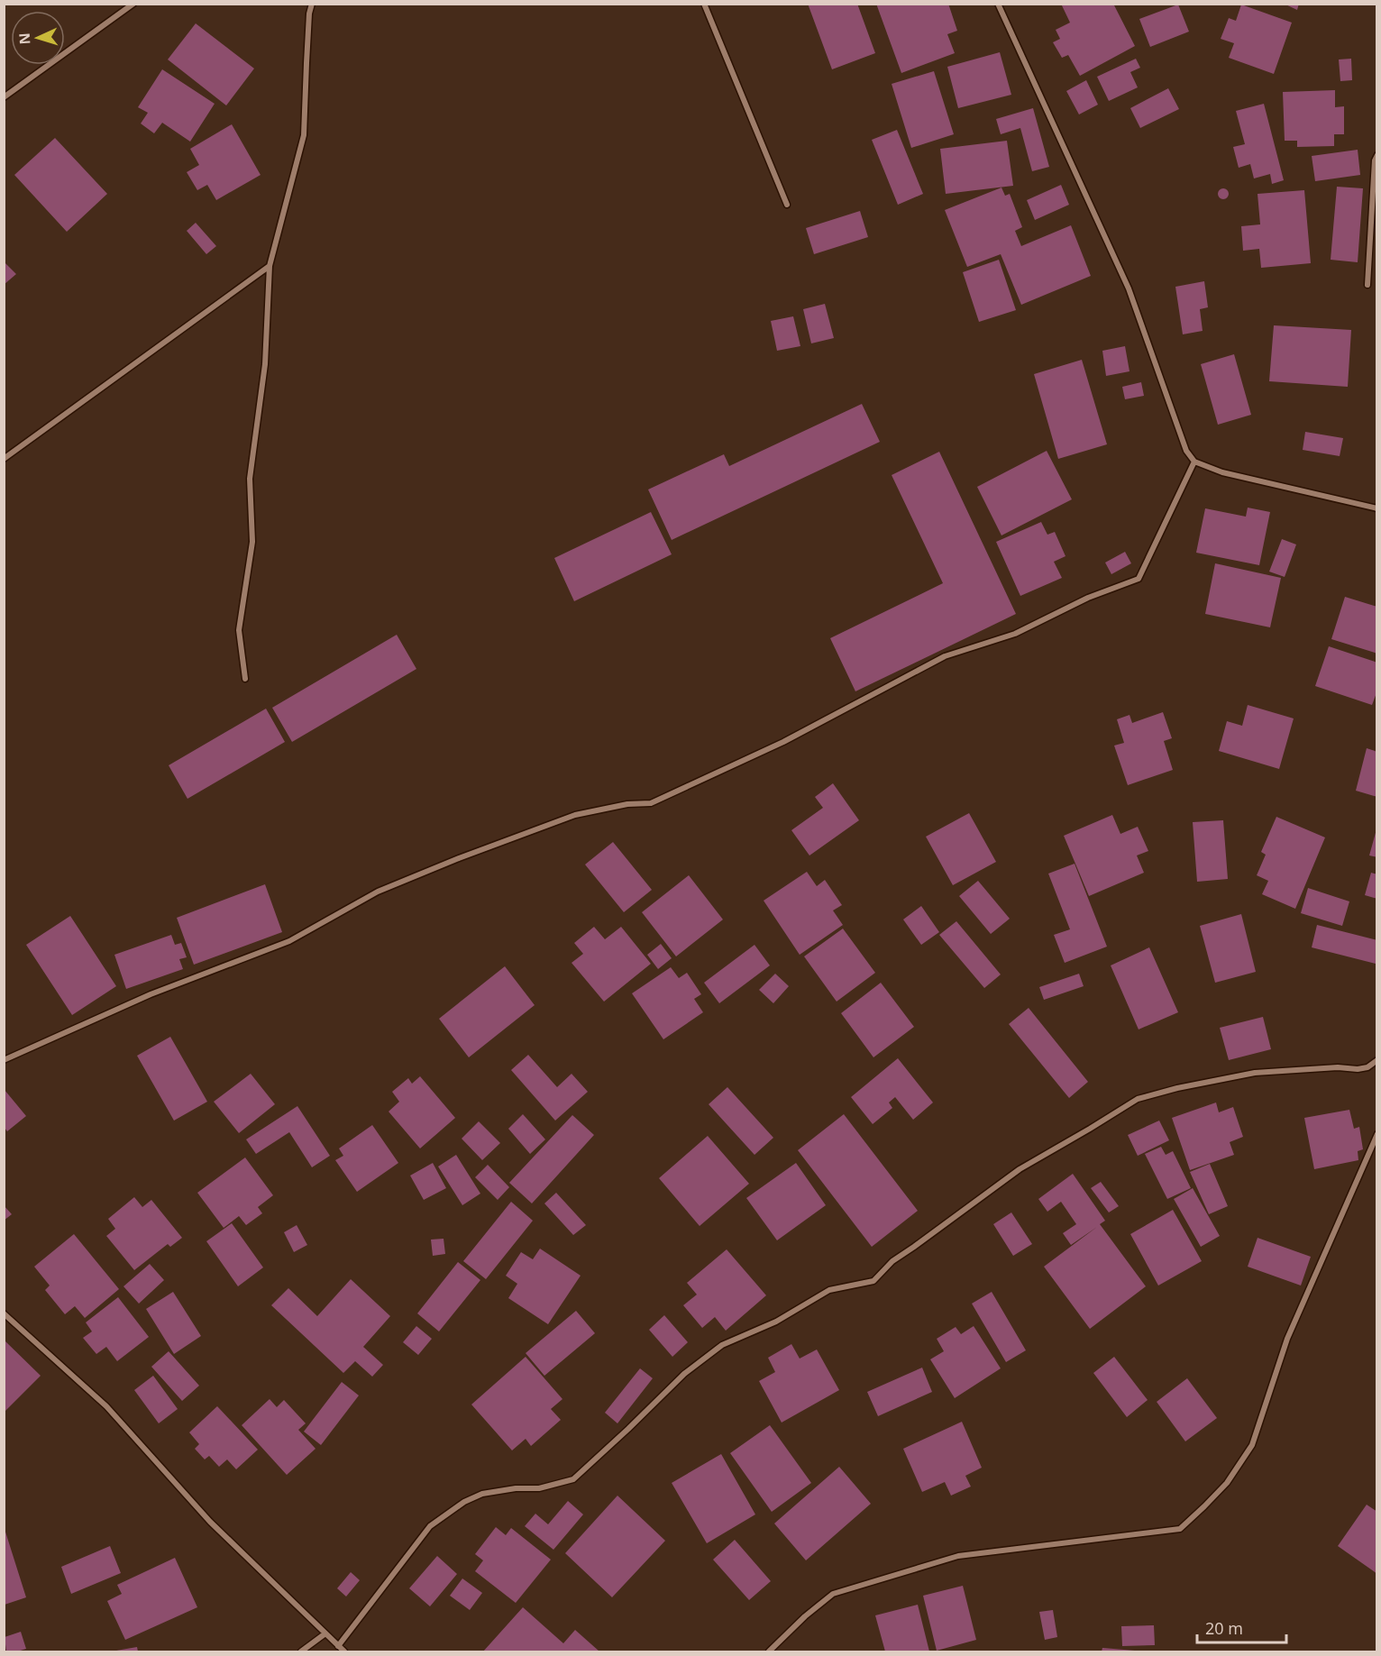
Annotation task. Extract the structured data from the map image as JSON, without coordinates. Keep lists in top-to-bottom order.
{
  "scale_bar": "20 m",
  "north": "left"
}
